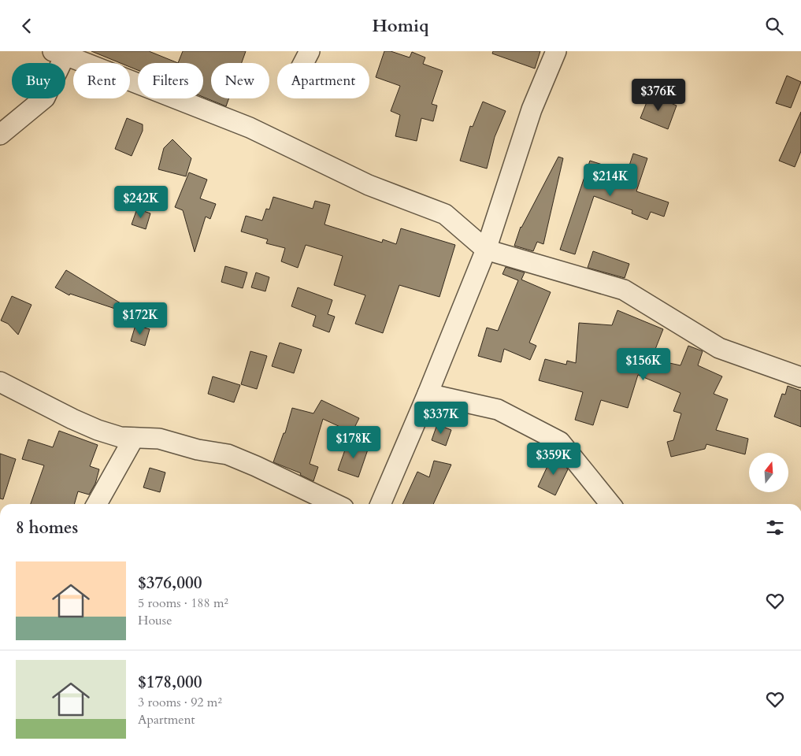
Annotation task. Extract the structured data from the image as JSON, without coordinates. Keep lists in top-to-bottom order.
{
  "north": "top",
  "page": {
    "header": "Homiq",
    "chip": [
      "Buy",
      "Rent",
      "Filters",
      "New",
      "Apartment"
    ],
    "price": [
      "$376K",
      "$214K",
      "$242K",
      "$172K",
      "$156K",
      "$337K",
      "$178K",
      "$359K"
    ],
    "heading": "8 homes",
    "list": [
      {
        "name": "$376,000",
        "note": "5 rooms · 188 m² · House"
      },
      {
        "name": "$178,000",
        "note": "3 rooms · 92 m² · Apartment"
      }
    ]
  }
}
